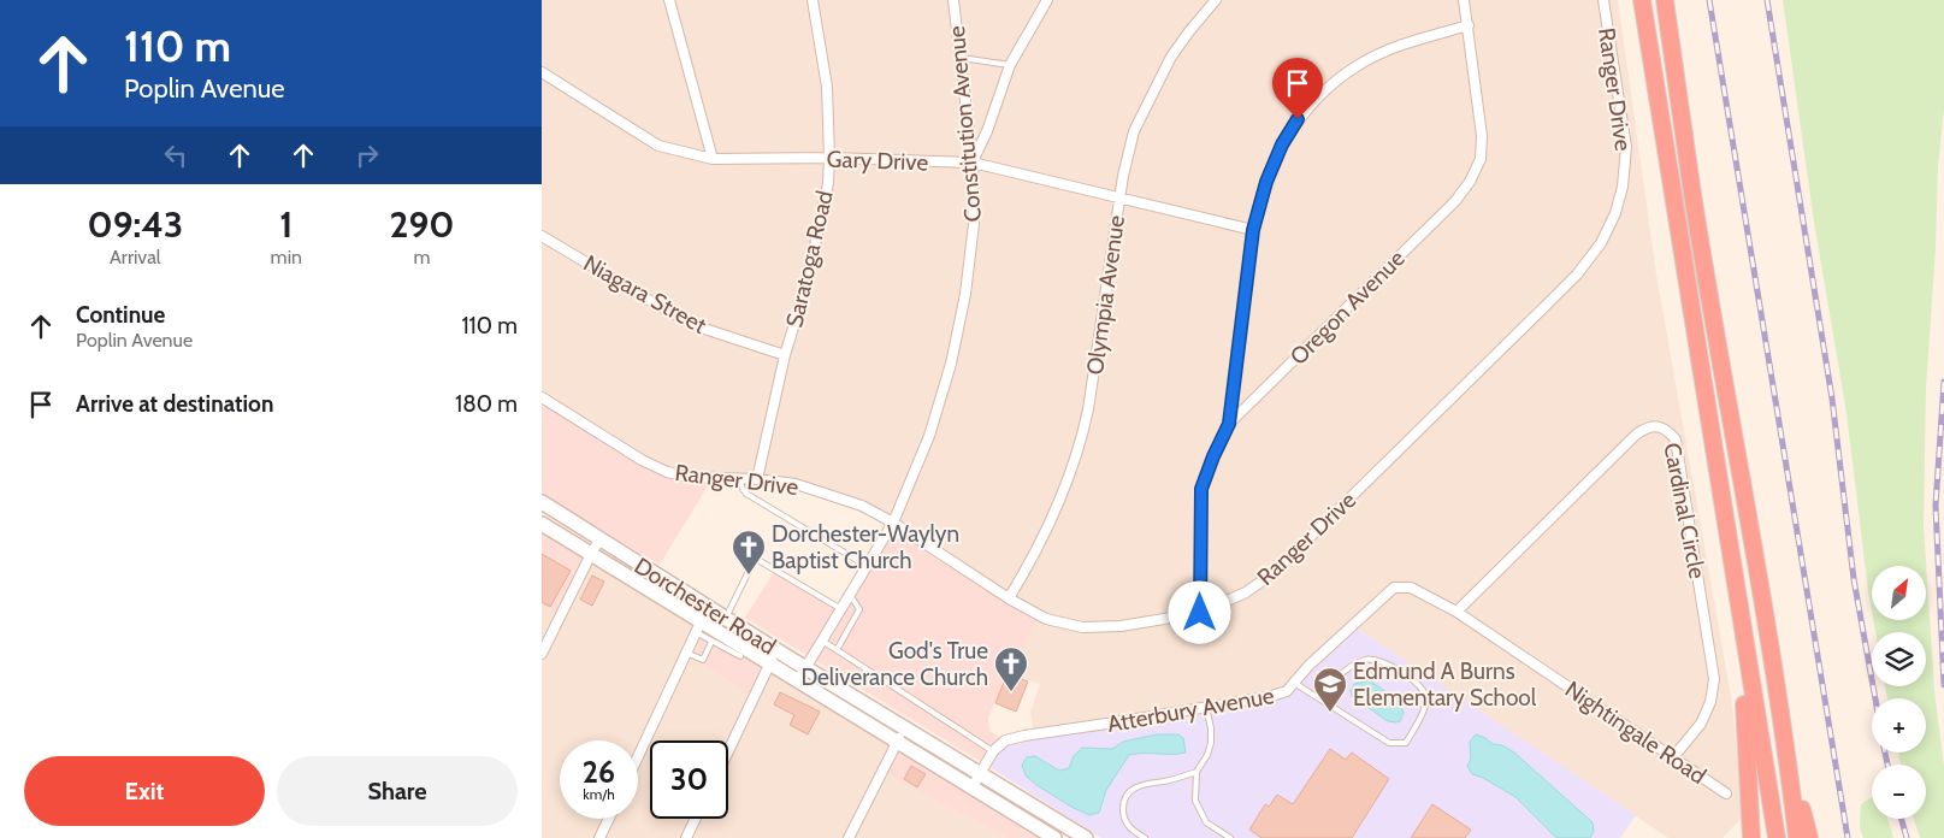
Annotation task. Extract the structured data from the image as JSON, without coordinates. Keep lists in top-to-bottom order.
{
  "streets": {
    "main road": ["Dorchester Road"],
    "street": [
      "Ranger Drive",
      "Constitution Avenue",
      "Gary Drive",
      "Saratoga Road",
      "Niagara Street",
      "Olympia Avenue",
      "Oregon Avenue",
      "Cardinal Circle",
      "Atterbury Avenue",
      "Nightingale Road"
    ]
  },
  "crossings": [
    ["Ranger Drive", "Constitution Avenue"],
    ["Ranger Drive", "Saratoga Road"],
    ["Ranger Drive", "Olympia Avenue"],
    ["Ranger Drive", "Oregon Avenue"],
    ["Constitution Avenue", "Gary Drive"],
    ["Constitution Avenue", "Dorchester Road"],
    ["Gary Drive", "Saratoga Road"],
    ["Gary Drive", "Olympia Avenue"],
    ["Saratoga Road", "Niagara Street"],
    ["Cardinal Circle", "Nightingale Road"],
    ["Dorchester Road", "Atterbury Avenue"],
    ["Atterbury Avenue", "Nightingale Road"]
  ],
  "places": {
    "church": ["Dorchester-Waylyn Baptist Church", "God's True Deliverance Church"],
    "school or university": ["Edmund A Burns Elementary School"]
  },
  "north": "top right",
  "page": {
    "turn": ["110 m", "Poplin Avenue"],
    "eta": [
      "09:43",
      "Arrival",
      "1",
      "min",
      "290",
      "m"
    ],
    "list": [
      {
        "name": "Continue",
        "note": "Poplin Avenue",
        "value": "110 m"
      },
      {
        "name": "Arrive at destination",
        "value": "180 m"
      }
    ],
    "map_buttons": ["+", "−"],
    "speed": "26 km/h",
    "limit": "30",
    "buttons": ["Exit", "Share"]
  }
}
